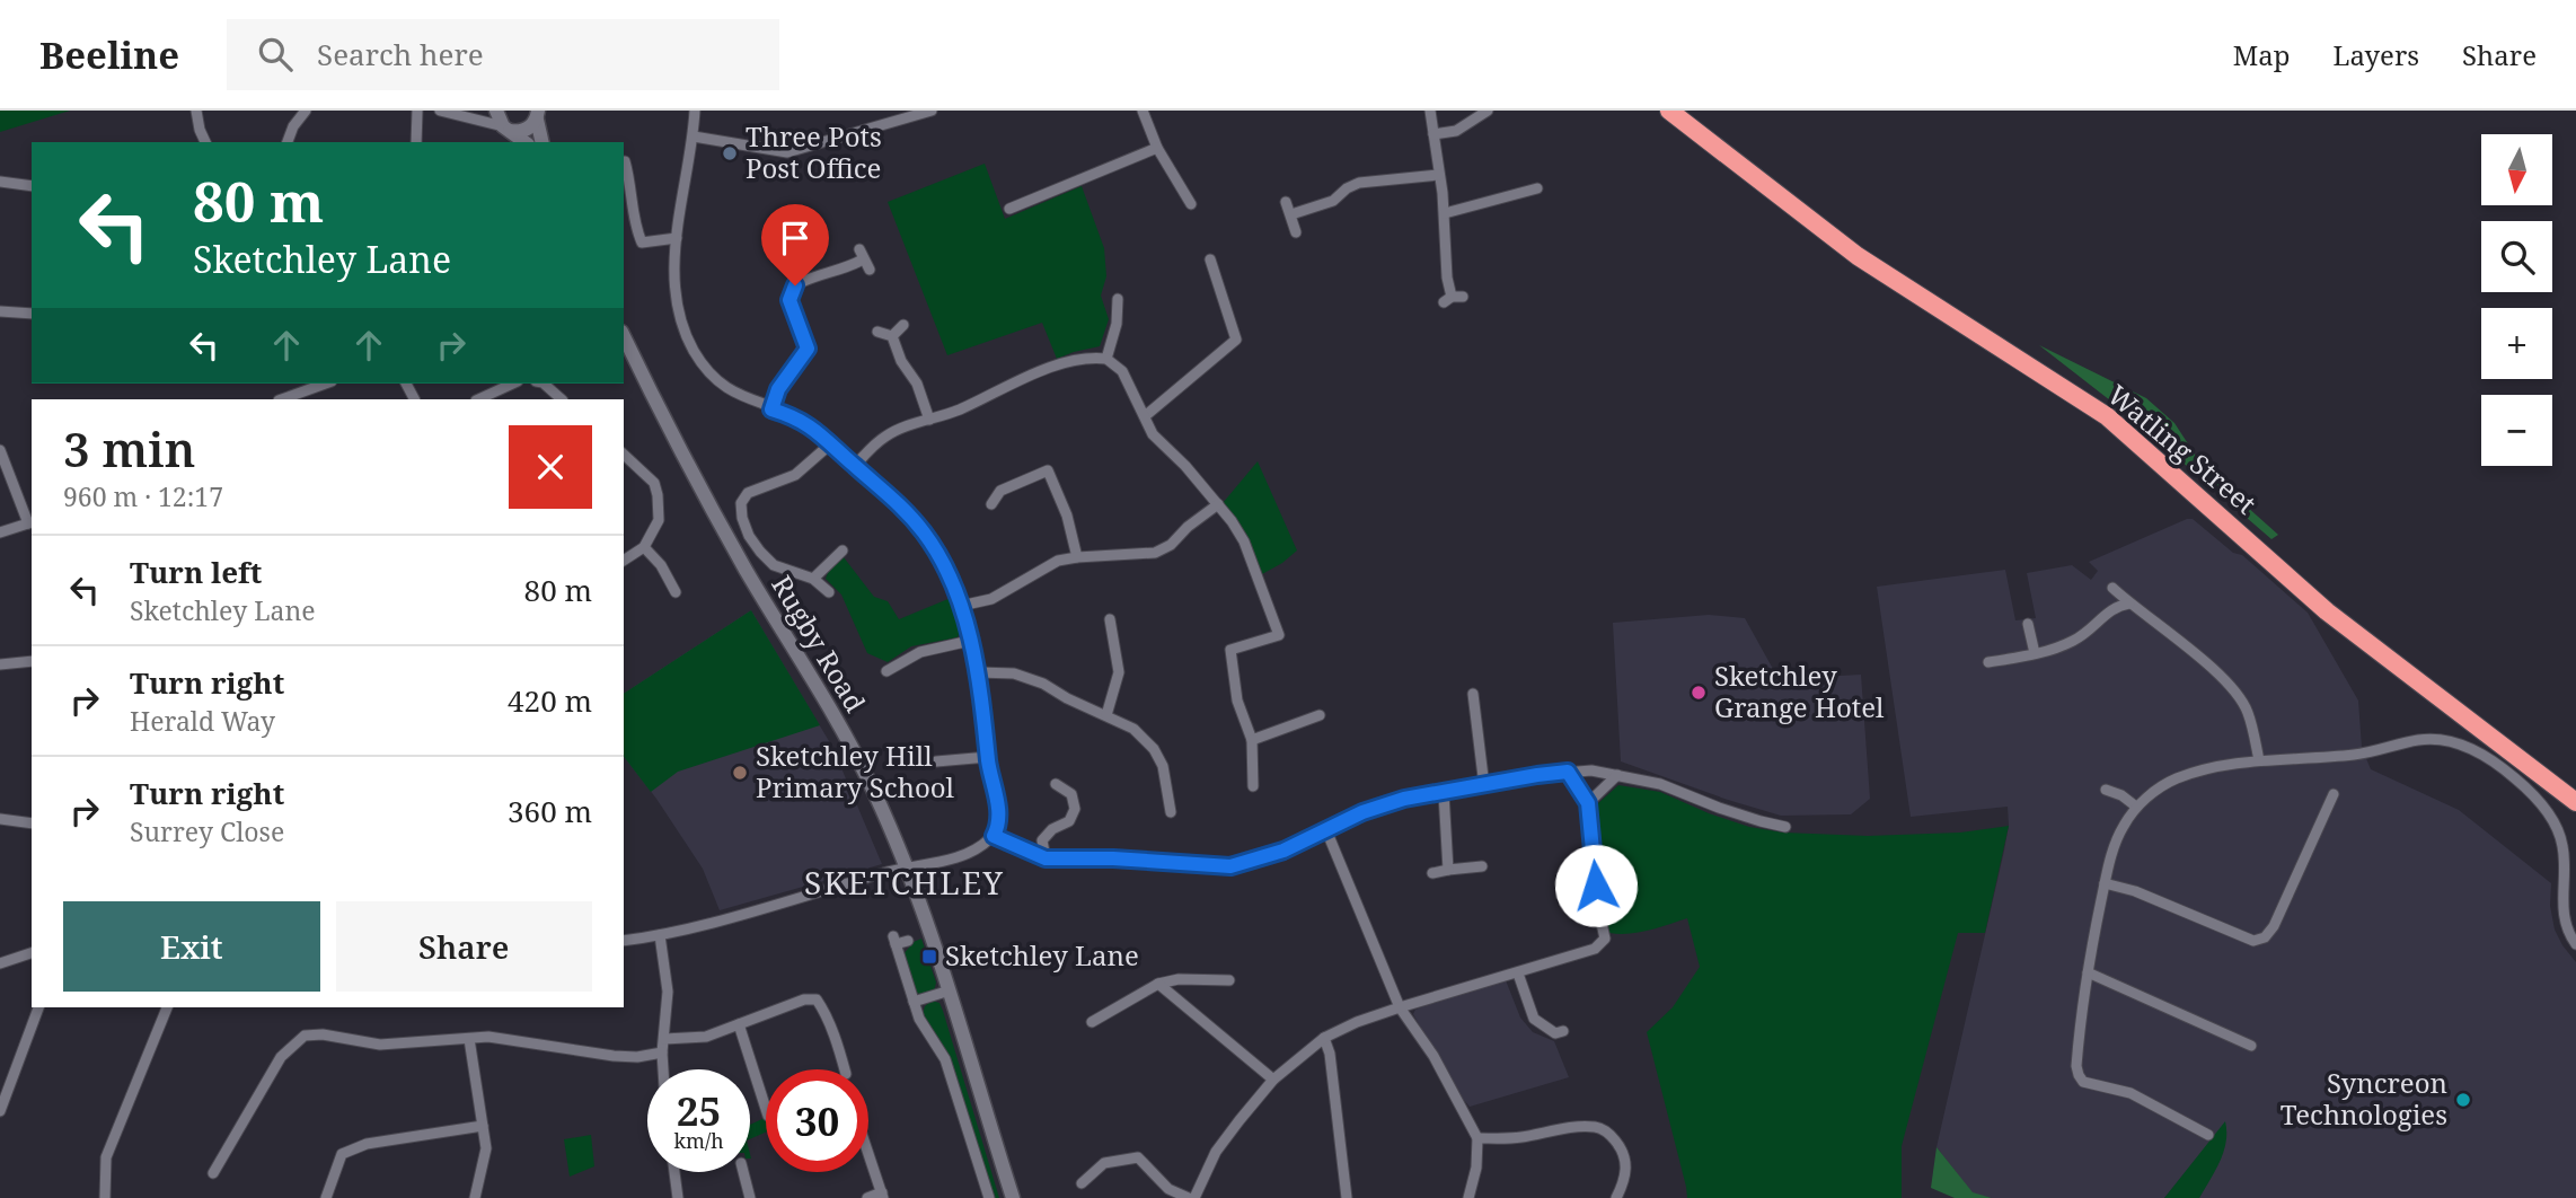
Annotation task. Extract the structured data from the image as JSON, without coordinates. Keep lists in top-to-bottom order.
{
  "streets": {
    "highway": ["Watling Street"],
    "main road": ["Rugby Road"]
  },
  "districts": ["SKETCHLEY"],
  "places": {
    "other": [
      "Three Pots Post Office",
      "Sketchley Grange Hotel",
      "Sketchley Hill Primary School",
      "Syncreon Technologies"
    ],
    "transit": ["Sketchley Lane"]
  },
  "north": "bottom",
  "page": {
    "header": "Beeline",
    "search": "Search here",
    "nav": ["Map", "Layers", "Share"],
    "map_buttons": ["+", "−"],
    "turn": ["80 m", "Sketchley Lane"],
    "heading": ["3 min", "960 m · 12:17"],
    "list": [
      {
        "name": "Turn left",
        "note": "Sketchley Lane",
        "value": "80 m"
      },
      {
        "name": "Turn right",
        "note": "Herald Way",
        "value": "420 m"
      },
      {
        "name": "Turn right",
        "note": "Surrey Close",
        "value": "360 m"
      }
    ],
    "buttons": ["Exit", "Share"],
    "speed": "25 km/h",
    "limit": "30"
  }
}
